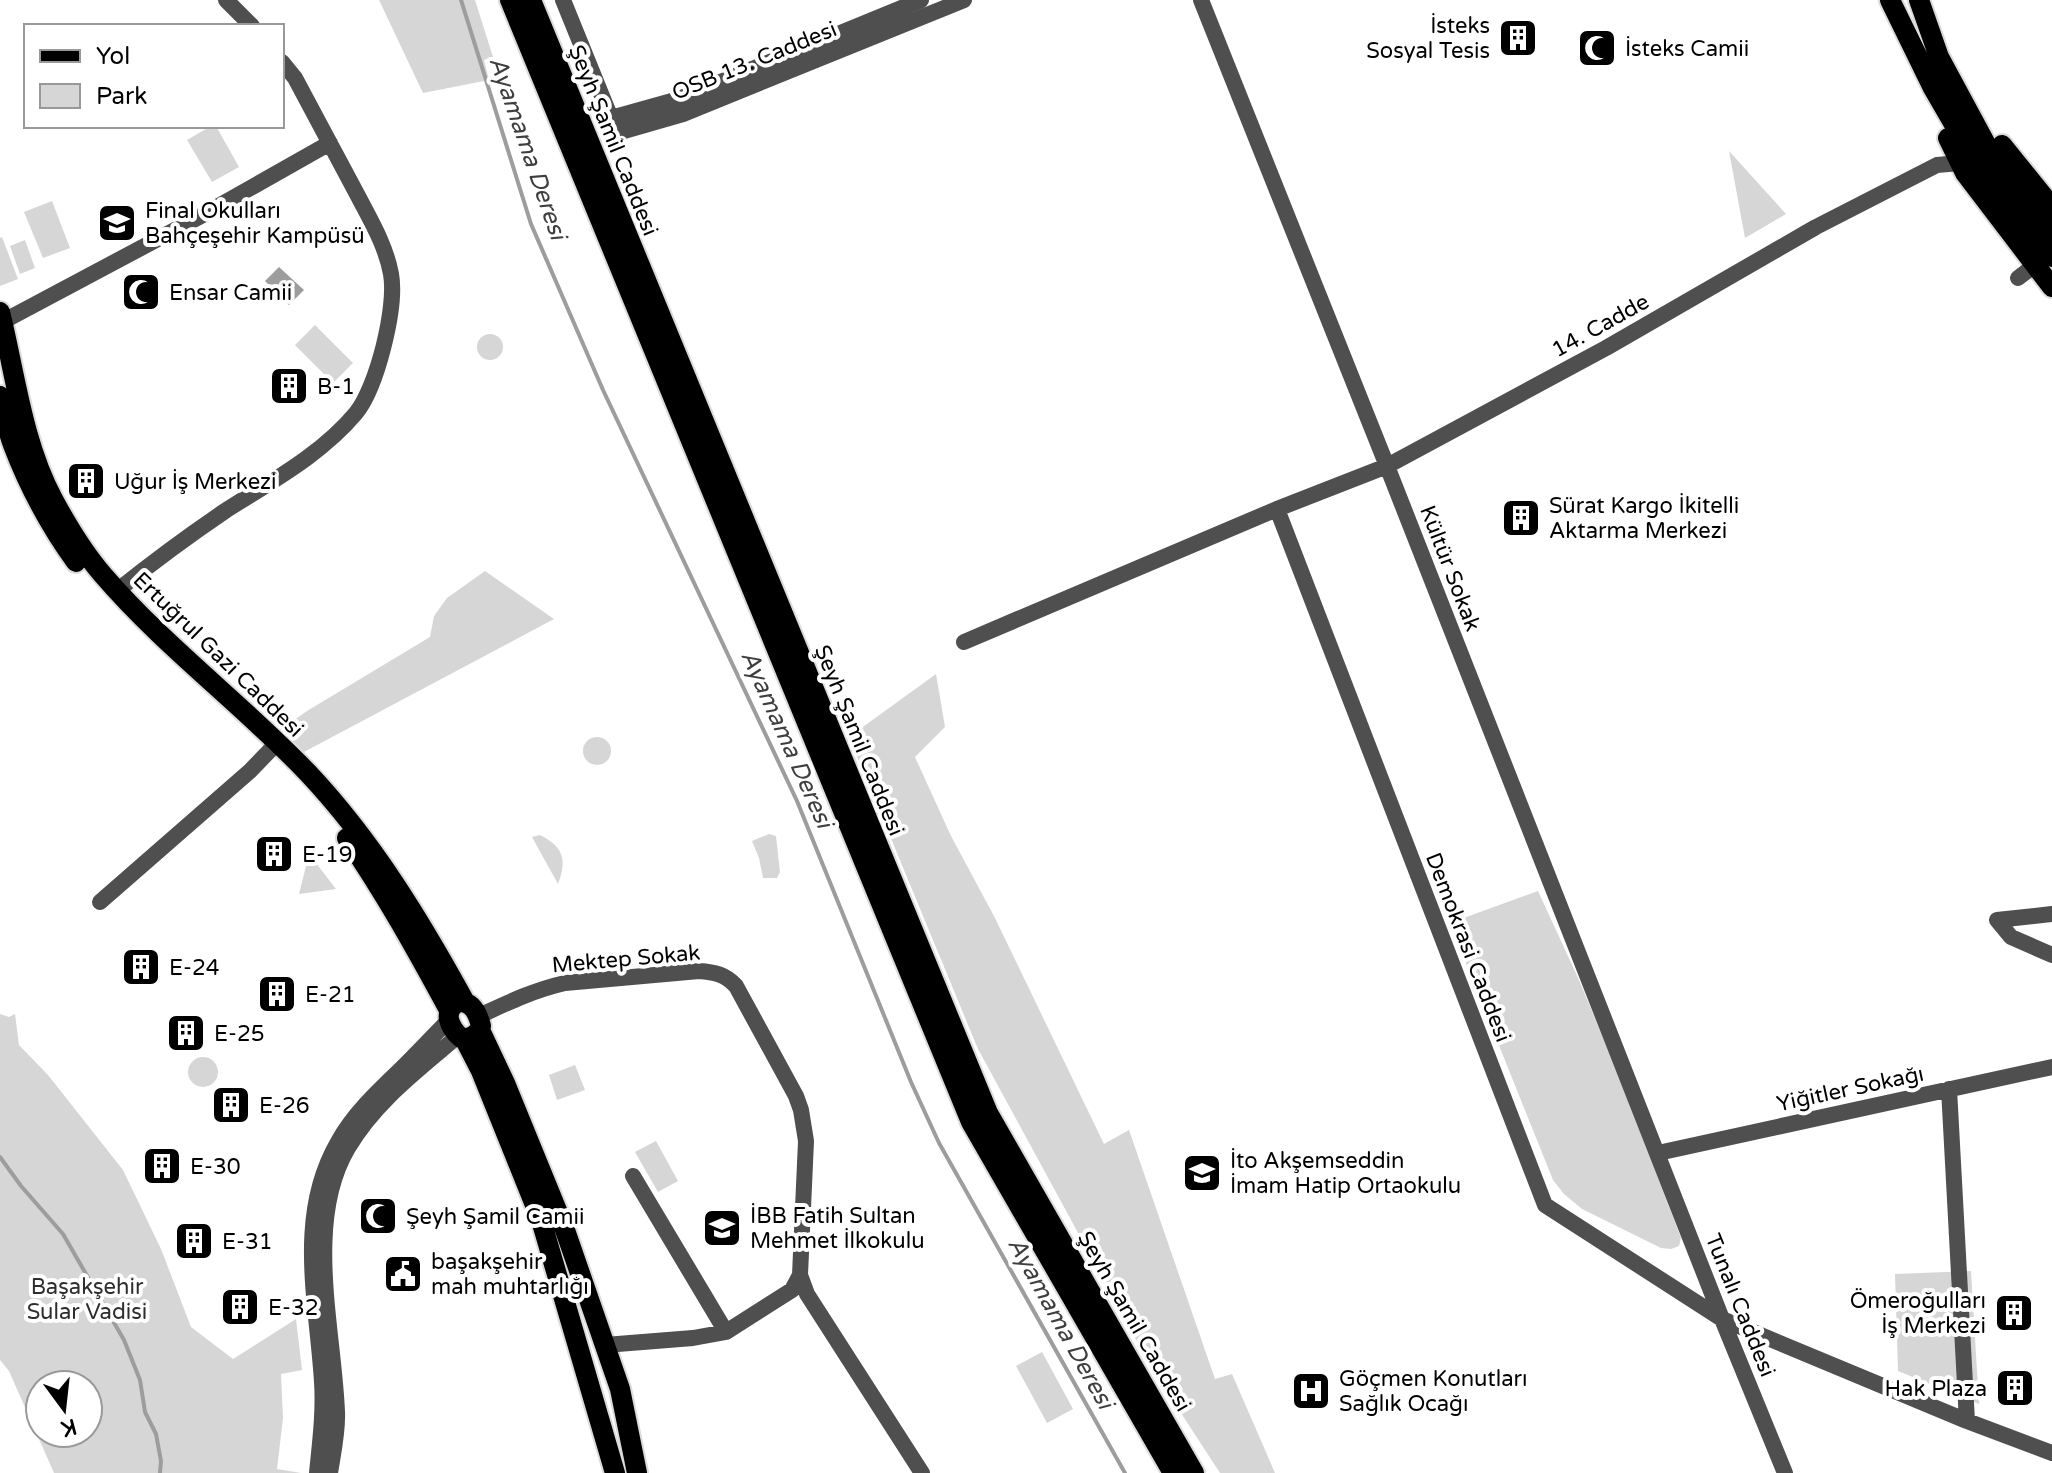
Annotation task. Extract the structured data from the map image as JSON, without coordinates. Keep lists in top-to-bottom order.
{
  "streets": {
    "main road": ["Şeyh Şamil Caddesi", "Ertuğrul Gazi Caddesi"],
    "street": [
      "OSB 13. Caddesi",
      "14. Cadde",
      "Kültür Sokak",
      "Demokrasi Caddesi",
      "Mektep Sokak",
      "Yiğitler Sokağı",
      "Tunalı Caddesi"
    ]
  },
  "crossings": [
    ["14. Cadde", "Kültür Sokak"],
    ["14. Cadde", "Demokrasi Caddesi"],
    ["Kültür Sokak", "Yiğitler Sokağı"],
    ["Kültür Sokak", "Tunalı Caddesi"],
    ["Ertuğrul Gazi Caddesi", "Mektep Sokak"],
    ["Demokrasi Caddesi", "Tunalı Caddesi"],
    ["Yiğitler Sokağı", "Tunalı Caddesi"]
  ],
  "water": ["Ayamama Deresi"],
  "parks": ["Başakşehir Sular Vadisi"],
  "places": {
    "building": [
      "İsteks Sosyal Tesis",
      "B-1",
      "Uğur İş Merkezi",
      "Sürat Kargo İkitelli Aktarma Merkezi",
      "E-19",
      "E-24",
      "E-21",
      "E-25",
      "E-26",
      "E-30",
      "E-31",
      "E-32",
      "Ömeroğulları İş Merkezi",
      "Hak Plaza"
    ],
    "mosque": ["İsteks Camii", "Ensar Camii", "Şeyh Şamil Camii"],
    "school or university": ["Final Okulları Bahçeşehir Kampüsü", "İto Akşemseddin İmam Hatip Ortaokulu", "İBB Fatih Sultan Mehmet İlkokulu"],
    "public building": ["başakşehir mah muhtarlığı"],
    "hospital": ["Göçmen Konutları Sağlık Ocağı"]
  },
  "legend": ["Yol", "Park"],
  "north": "bottom"
}
